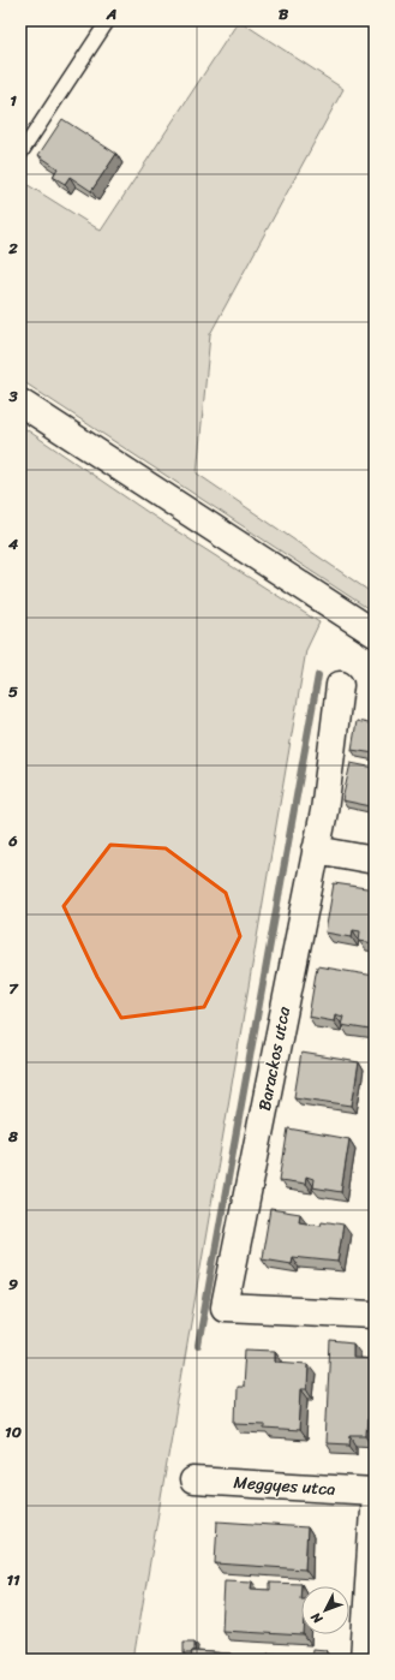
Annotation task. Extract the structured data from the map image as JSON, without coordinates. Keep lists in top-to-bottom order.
{
  "streets": {
    "street": ["Barackos utca", "Meggyes utca"]
  },
  "north": "bottom left",
  "grid": {
    "columns": ["A", "B"],
    "rows": [
      "1",
      "2",
      "3",
      "4",
      "5",
      "6",
      "7",
      "8",
      "9",
      "10",
      "11"
    ]
  }
}
